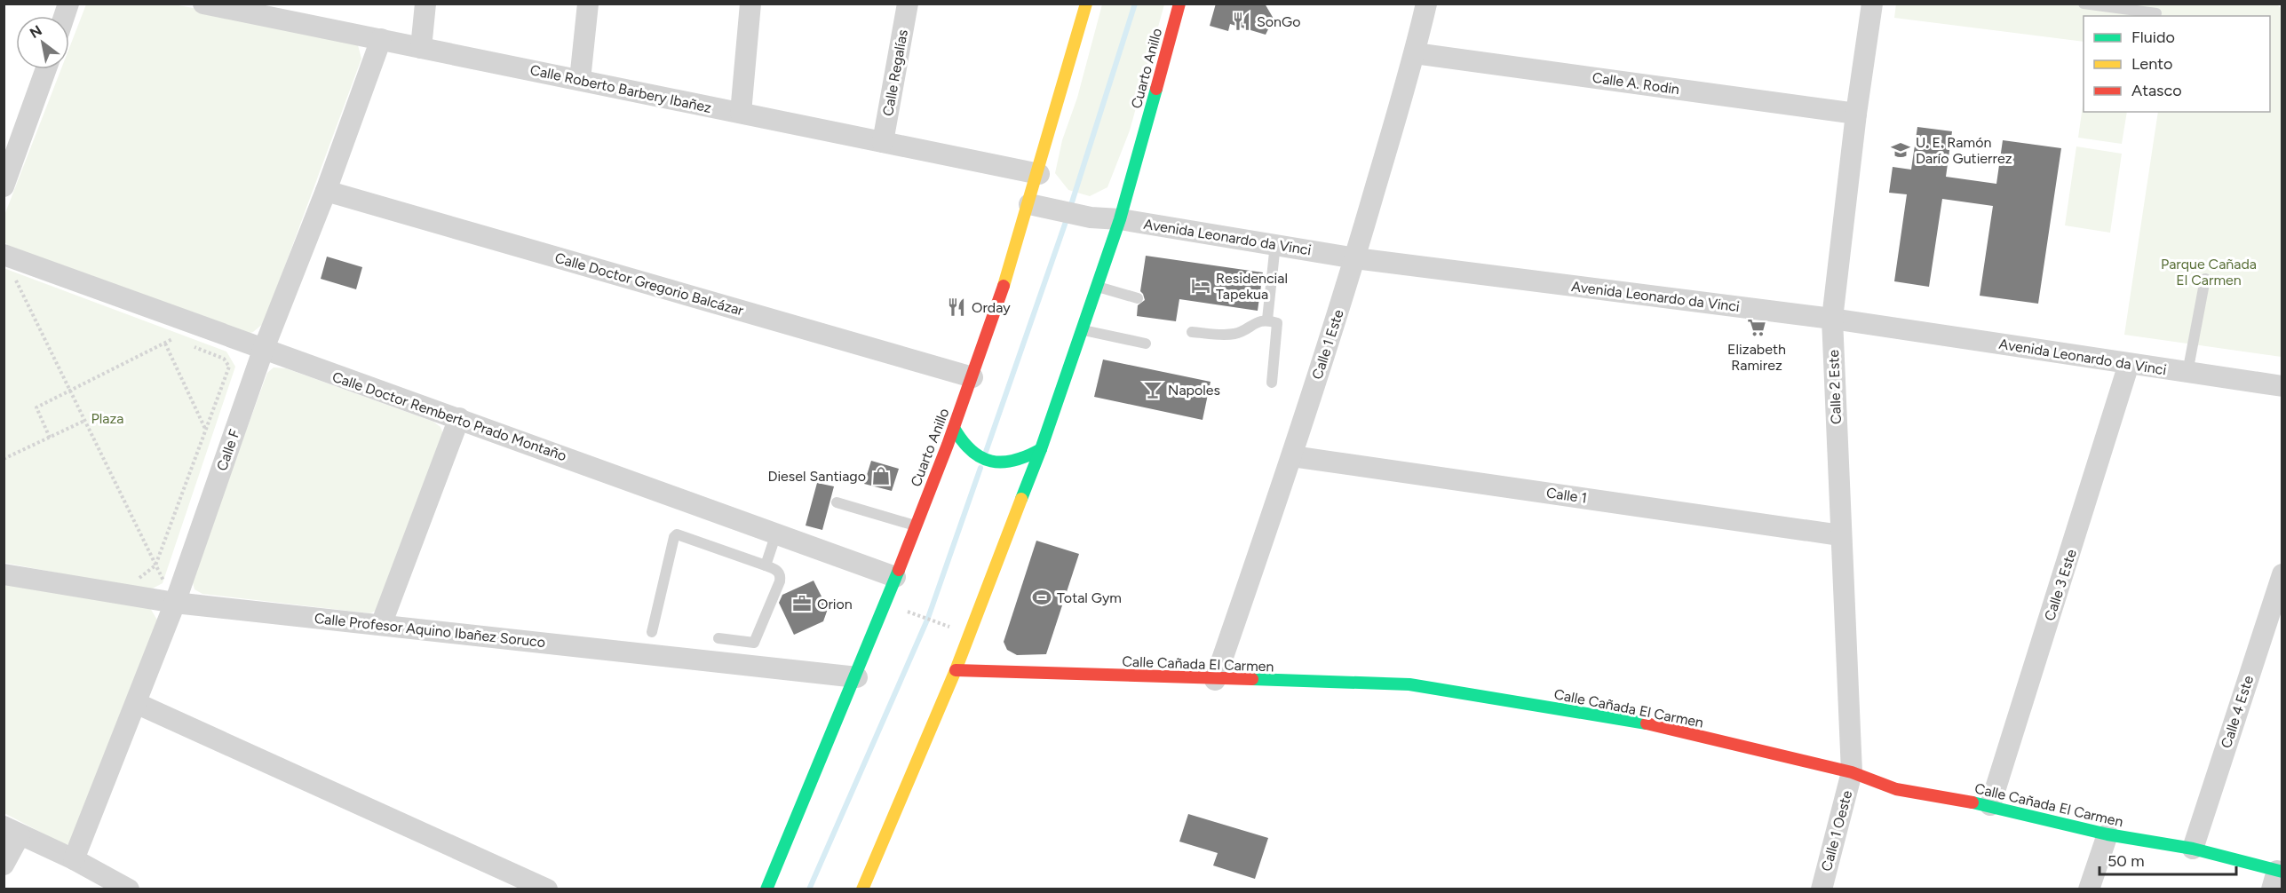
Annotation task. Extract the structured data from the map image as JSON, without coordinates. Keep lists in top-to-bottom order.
{
  "streets": {
    "main road": ["Cuarto Anillo", "Calle Cañada El Carmen"],
    "street": [
      "Calle Regalías",
      "Calle A. Rodin",
      "Calle Roberto Barbery Ibañez",
      "Avenida Leonardo da Vinci",
      "Calle Doctor Gregorio Balcázar",
      "Calle 1 Este",
      "Calle 2 Este",
      "Calle Doctor Remberto Prado Montaño",
      "Calle F",
      "Calle 1",
      "Calle 3 Este",
      "Calle Profesor Aquino Ibañez Soruco",
      "Calle 4 Este",
      "Calle 1 Oeste"
    ]
  },
  "crossings": [
    ["Cuarto Anillo", "Calle Roberto Barbery Ibañez"],
    ["Cuarto Anillo", "Avenida Leonardo da Vinci"],
    ["Cuarto Anillo", "Calle Doctor Gregorio Balcázar"],
    ["Cuarto Anillo", "Calle Doctor Remberto Prado Montaño"],
    ["Cuarto Anillo", "Calle Profesor Aquino Ibañez Soruco"],
    ["Cuarto Anillo", "Calle Cañada El Carmen"],
    ["Calle Regalías", "Calle Roberto Barbery Ibañez"],
    ["Calle A. Rodin", "Calle 1 Este"],
    ["Calle A. Rodin", "Calle 2 Este"],
    ["Calle Roberto Barbery Ibañez", "Calle F"],
    ["Avenida Leonardo da Vinci", "Calle 1 Este"],
    ["Avenida Leonardo da Vinci", "Calle 2 Este"],
    ["Avenida Leonardo da Vinci", "Calle 3 Este"],
    ["Calle Doctor Gregorio Balcázar", "Calle F"],
    ["Calle 1 Este", "Calle 1"],
    ["Calle 1 Este", "Calle Cañada El Carmen"],
    ["Calle 2 Este", "Calle 1"],
    ["Calle 2 Este", "Calle Cañada El Carmen"],
    ["Calle 2 Este", "Calle 1 Oeste"],
    ["Calle Doctor Remberto Prado Montaño", "Calle F"],
    ["Calle F", "Calle Profesor Aquino Ibañez Soruco"],
    ["Calle 3 Este", "Calle Cañada El Carmen"],
    ["Calle Cañada El Carmen", "Calle 4 Este"],
    ["Calle Cañada El Carmen", "Calle 1 Oeste"]
  ],
  "parks": ["Parque Cañada El Carmen", "Plaza"],
  "places": {
    "restaurant": ["SonGo", "Orday"],
    "school or university": ["U. E. Ramón Darío Gutierrez"],
    "hotel": ["Residencial Tapekua"],
    "supermarket": ["Elizabeth Ramirez"],
    "bar": ["Napoles"],
    "shop": ["Diesel Santiago"],
    "sports": ["Total Gym"],
    "office": ["Orion"]
  },
  "legend": ["Fluido", "Lento", "Atasco"],
  "scale_bar": "50 m",
  "north": "top left"
}
